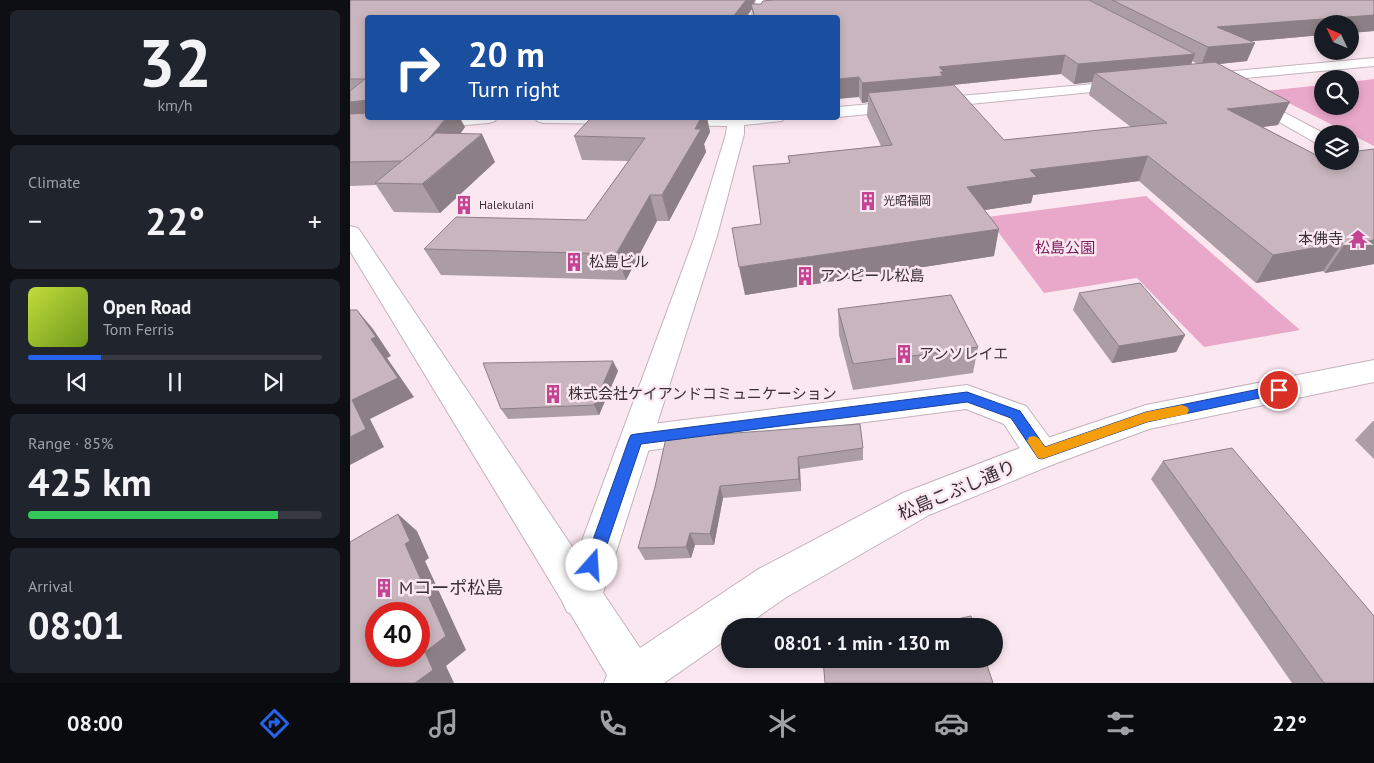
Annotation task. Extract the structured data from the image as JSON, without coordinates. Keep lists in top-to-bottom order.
{
  "streets": {
    "street": ["松島こぶし通り"]
  },
  "parks": ["松島公園"],
  "places": {
    "building": [
      "光昭福岡",
      "Halekulani",
      "松島ビル",
      "アンピール松島",
      "アンソレイエ",
      "株式会社ケイアンドコミュニケーション",
      "Mコーポ松島"
    ],
    "temple": ["本佛寺"]
  },
  "north": "top left",
  "page": {
    "tile": [
      ["32", "km/h"],
      "Climate",
      ["Range · 85%", "425 km"],
      ["Arrival", "08:01"]
    ],
    "turn": ["20 m", "Turn right"],
    "heat": ["−", "22°", "+"],
    "song": ["Open Road", "Tom Ferris"],
    "limit": "40",
    "trip": "08:01 · 1 min · 130 m",
    "tabs": ["08:00", "22°"]
  }
}
